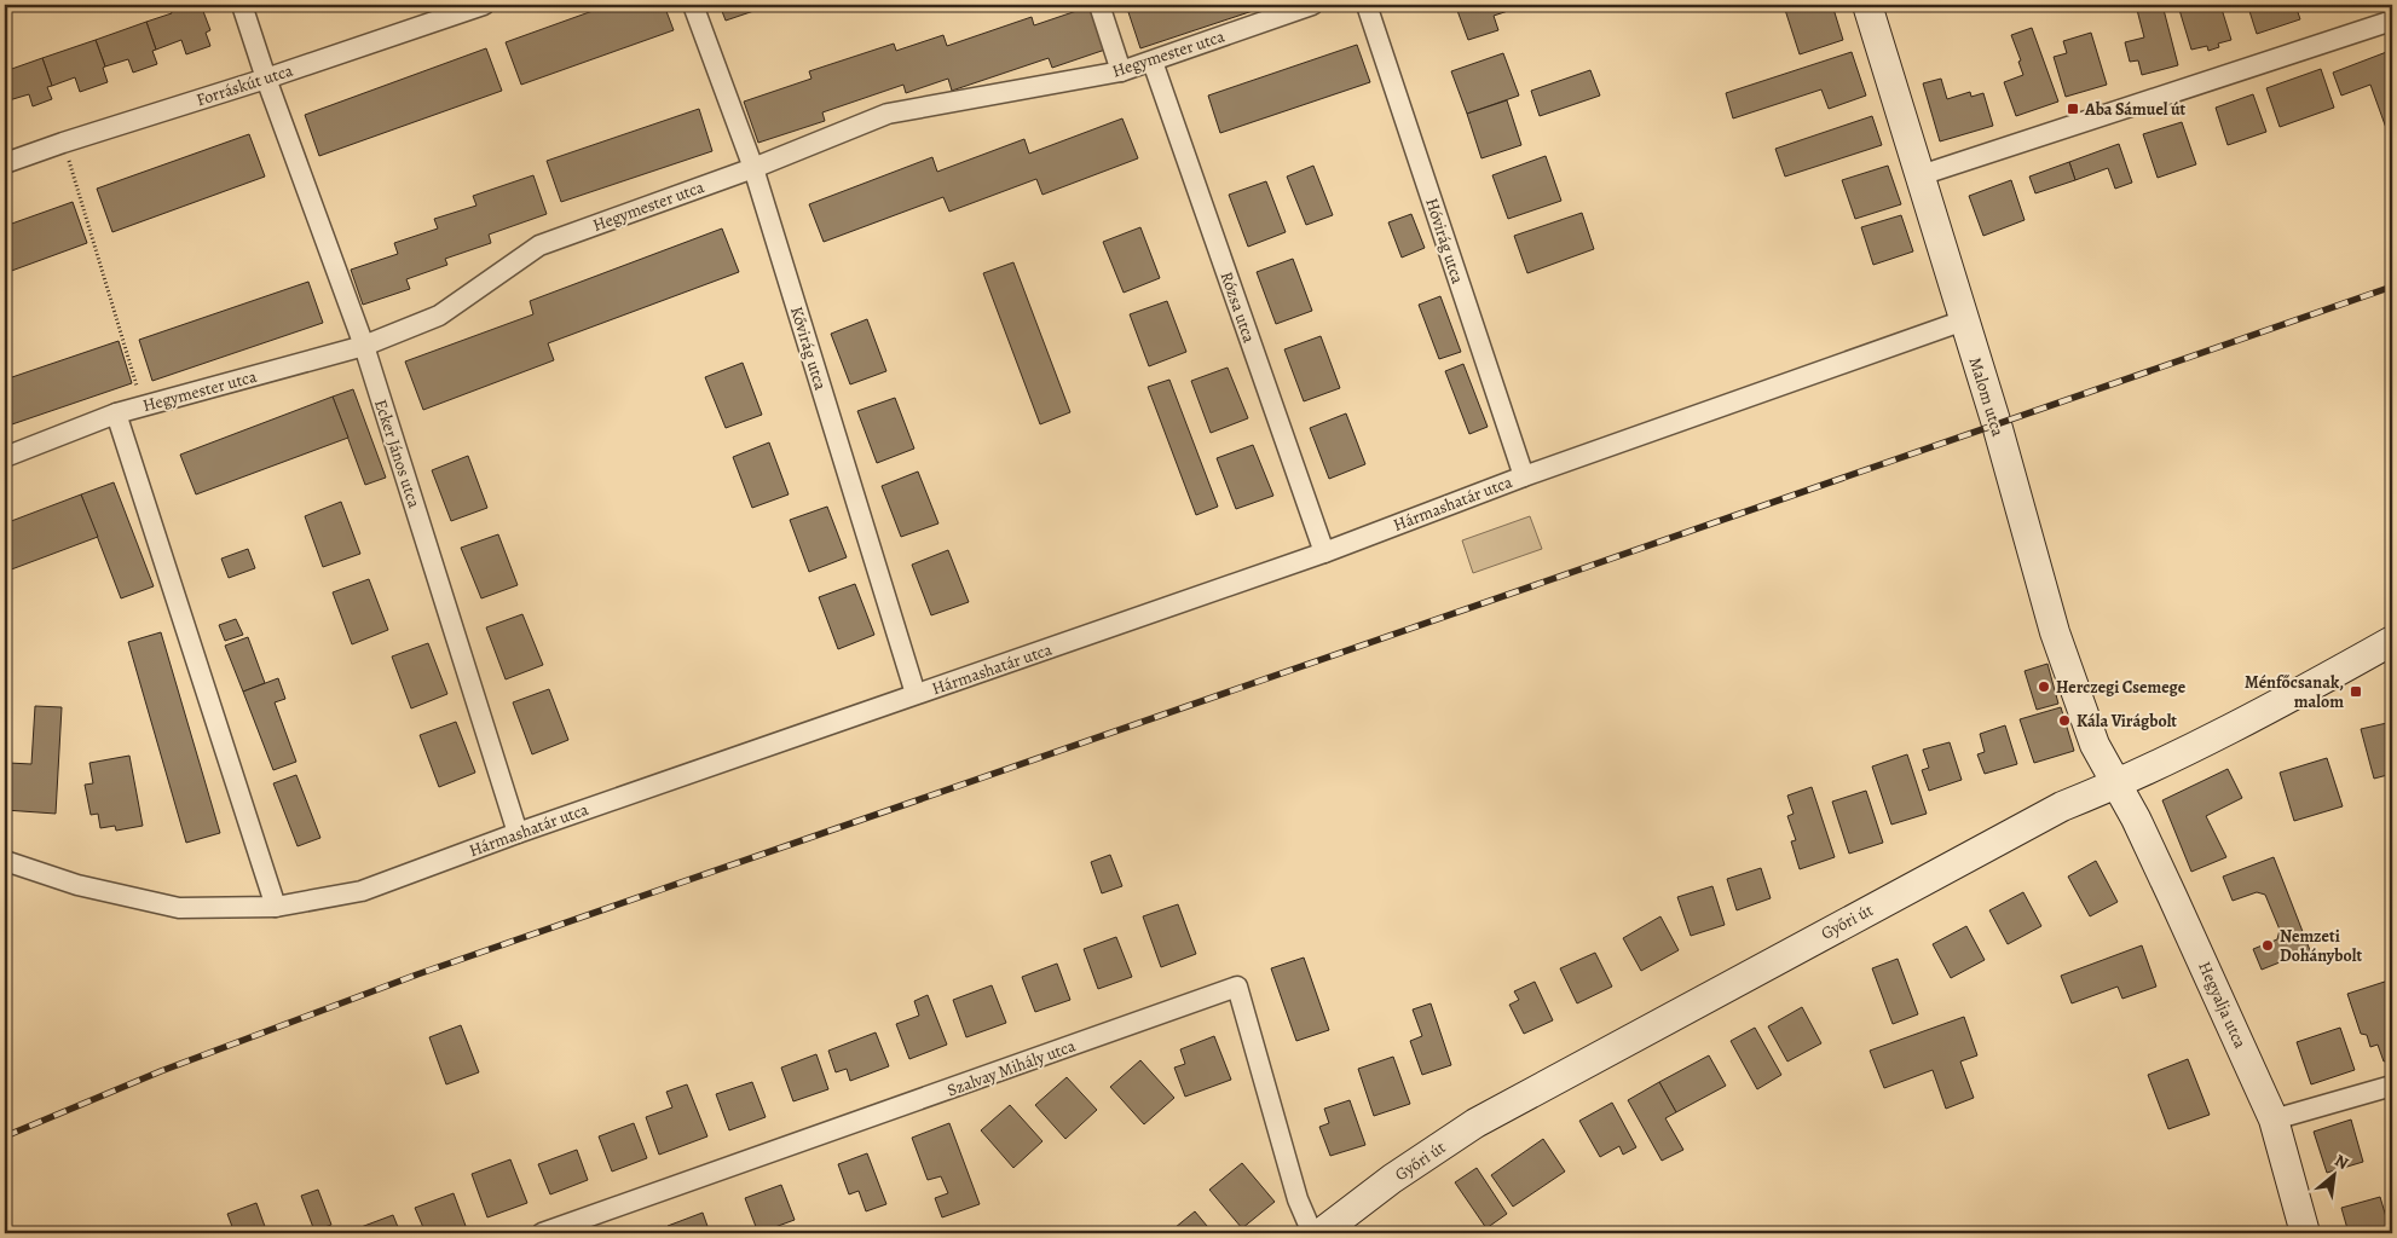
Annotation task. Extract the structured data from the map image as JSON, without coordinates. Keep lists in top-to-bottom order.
{
  "streets": {
    "main road": ["Malom utca", "Győri út", "Hegyalja utca"],
    "street": [
      "Hegymester utca",
      "Forráskút utca",
      "Hóvirág utca",
      "Rózsa utca",
      "Kővirág utca",
      "Ecker János utca",
      "Hármashatár utca",
      "Szalvay Mihály utca"
    ]
  },
  "crossings": [
    ["Hegymester utca", "Rózsa utca"],
    ["Hegymester utca", "Kővirág utca"],
    ["Hegymester utca", "Ecker János utca"],
    ["Forráskút utca", "Ecker János utca"],
    ["Hóvirág utca", "Hármashatár utca"],
    ["Rózsa utca", "Hármashatár utca"],
    ["Kővirág utca", "Hármashatár utca"],
    ["Malom utca", "Hármashatár utca"],
    ["Malom utca", "Győri út"],
    ["Malom utca", "Hegyalja utca"],
    ["Ecker János utca", "Hármashatár utca"],
    ["Győri út", "Hegyalja utca"]
  ],
  "places": {
    "transit": ["Aba Sámuel út", "Ménfőcsanak, malom"],
    "other": ["Herczegi Csemege", "Kála Virágbolt", "Nemzeti Dohánybolt"]
  },
  "north": "top right"
}
